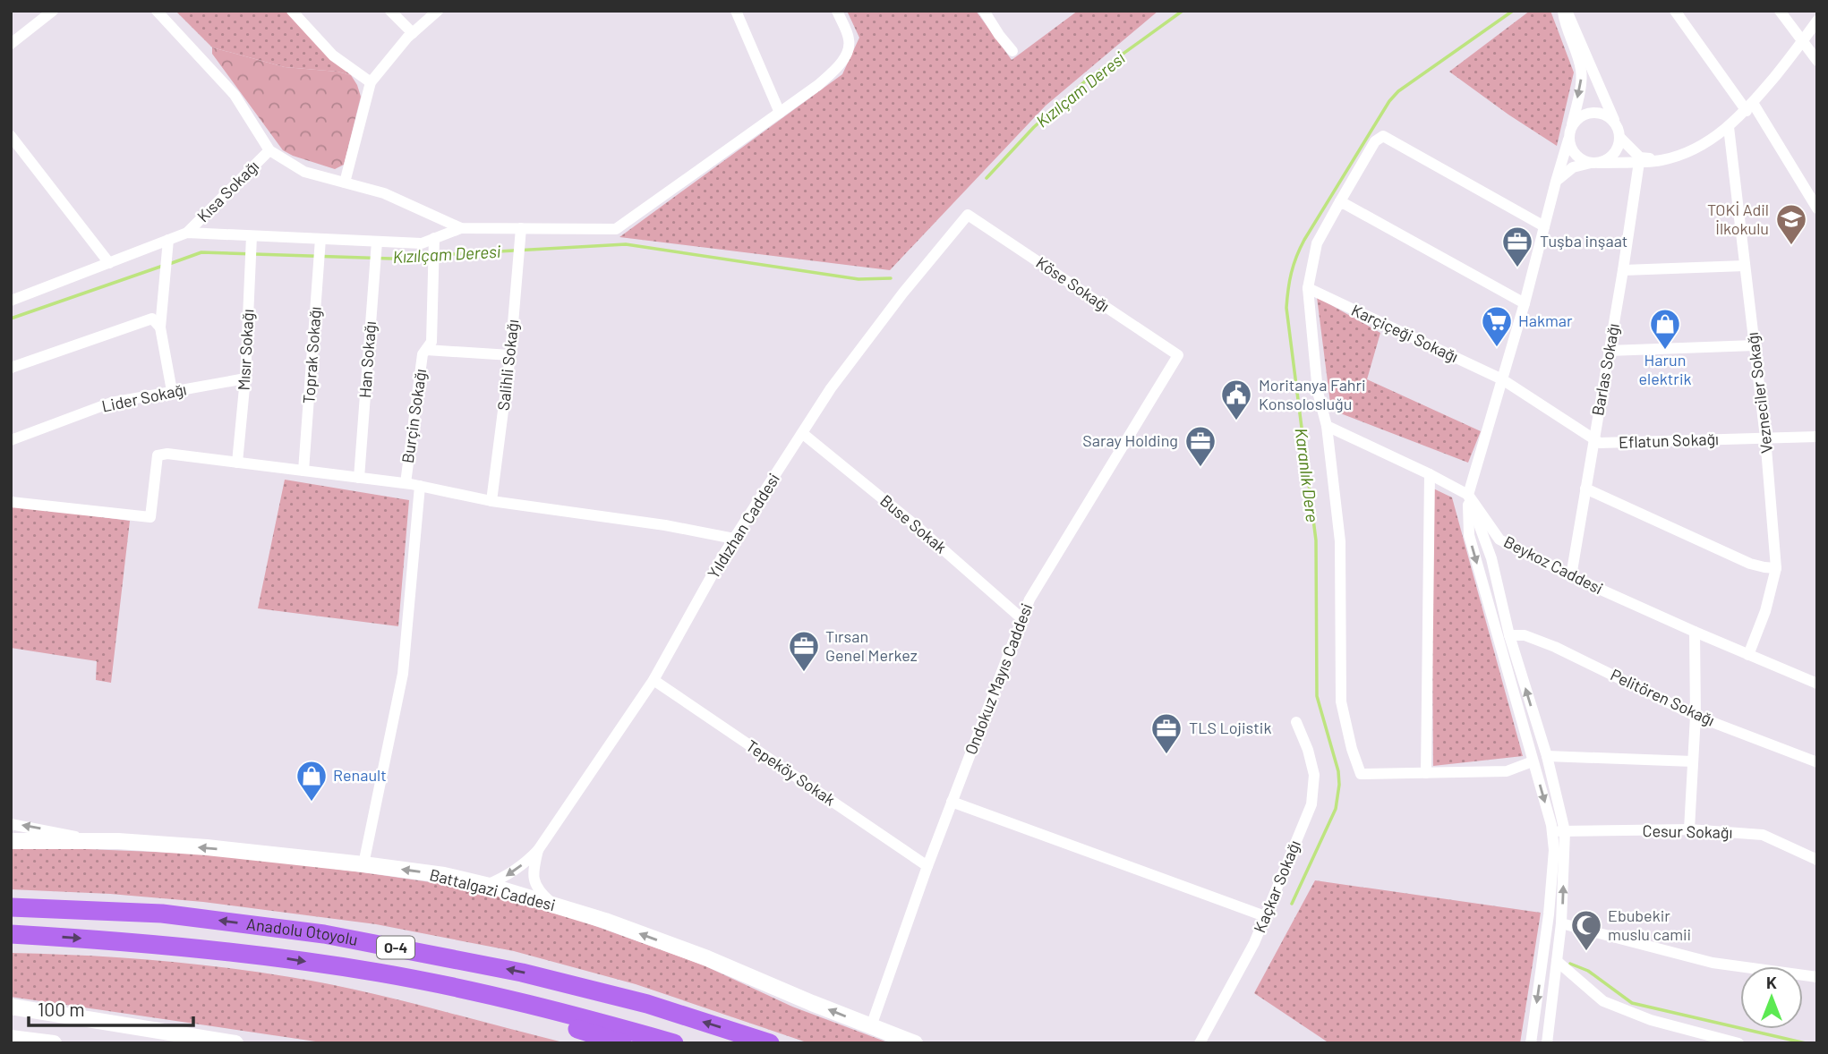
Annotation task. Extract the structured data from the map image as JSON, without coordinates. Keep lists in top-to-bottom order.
{
  "streets": {
    "highway": ["Anadolu Otoyolu", "O-4"],
    "main road": ["Battalgazi Caddesi"],
    "street": [
      "Kısa Sokağı",
      "Köse Sokağı",
      "Karçiçeği Sokağı",
      "Mısır Sokağı",
      "Toprak Sokağı",
      "Han Sokağı",
      "Salihli Sokağı",
      "Barlas Sokağı",
      "Vezneciler Sokağı",
      "Lider Sokağı",
      "Burçin Sokağı",
      "Eflatun Sokağı",
      "Buse Sokak",
      "Yıldızhan Caddesi",
      "Beykoz Caddesi",
      "Ondokuz Mayıs Caddesi",
      "Pelitören Sokağı",
      "Tepeköy Sokak",
      "Cesur Sokağı",
      "Kaçkar Sokağı"
    ]
  },
  "crossings": [
    ["Köse Sokağı", "Yıldızhan Caddesi"],
    ["Köse Sokağı", "Ondokuz Mayıs Caddesi"],
    ["Karçiçeği Sokağı", "Eflatun Sokağı"],
    ["Mısır Sokağı", "Lider Sokağı"],
    ["Barlas Sokağı", "Eflatun Sokağı"],
    ["Barlas Sokağı", "Beykoz Caddesi"],
    ["Vezneciler Sokağı", "Eflatun Sokağı"],
    ["Vezneciler Sokağı", "Beykoz Caddesi"],
    ["Buse Sokak", "Yıldızhan Caddesi"],
    ["Buse Sokak", "Ondokuz Mayıs Caddesi"],
    ["Yıldızhan Caddesi", "Tepeköy Sokak"],
    ["Ondokuz Mayıs Caddesi", "Tepeköy Sokak"],
    ["Ondokuz Mayıs Caddesi", "Battalgazi Caddesi"]
  ],
  "one_way": ["Battalgazi Caddesi"],
  "water": ["Kızılçam Deresi", "Karanlık Dere"],
  "places": {
    "school or university": ["TOKİ Adil İlkokulu"],
    "office": [
      "Tuşba inşaat",
      "Saray Holding",
      "Tırsan Genel Merkez",
      "TLS Lojistik"
    ],
    "supermarket": ["Hakmar"],
    "shop": ["Harun elektrik", "Renault"],
    "public building": ["Moritanya Fahri Konsolosluğu"],
    "mosque": ["Ebubekir muslu camii"]
  },
  "scale_bar": "100 m",
  "north": "top"
}
